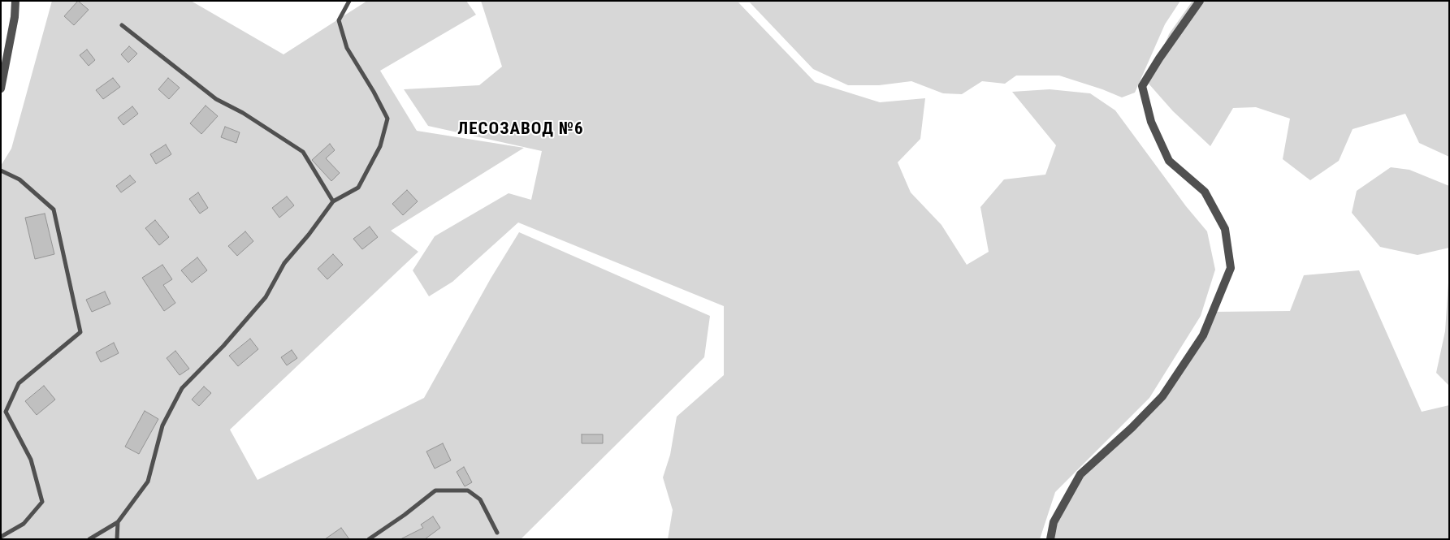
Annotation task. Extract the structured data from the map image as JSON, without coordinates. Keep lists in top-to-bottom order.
{
  "districts": ["ЛЕСОЗАВОД №6"]
}
